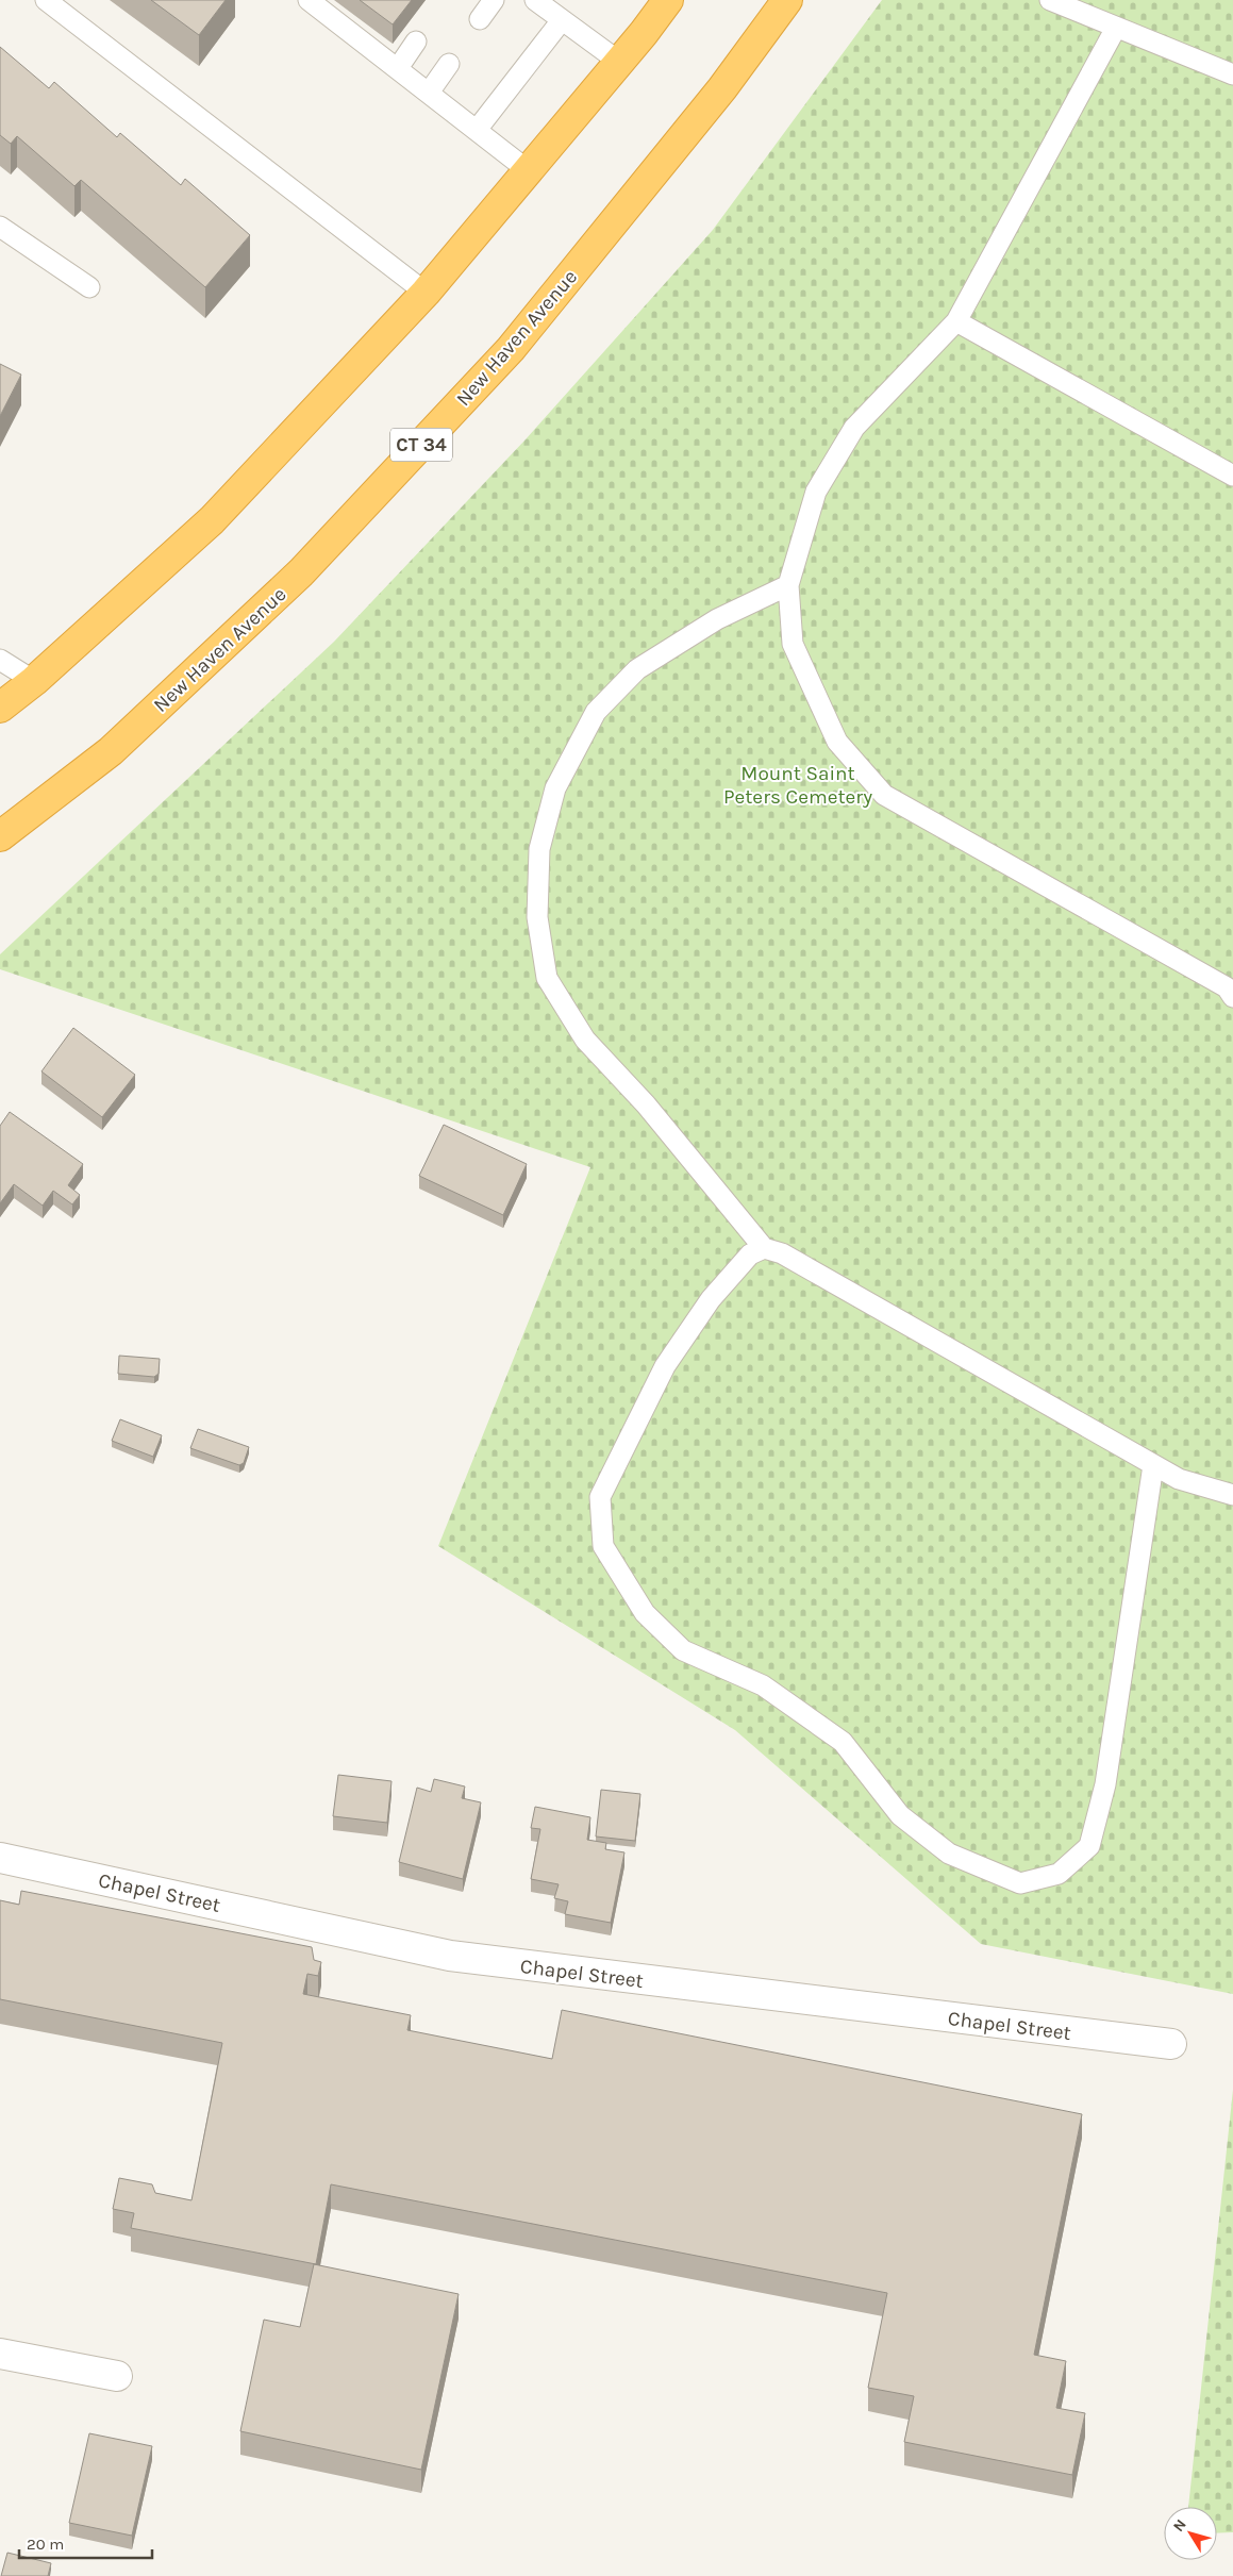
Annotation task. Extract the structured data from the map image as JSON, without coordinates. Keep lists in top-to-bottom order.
{
  "streets": {
    "highway": ["New Haven Avenue", "CT 34"],
    "street": ["Chapel Street"]
  },
  "parks": ["Mount Saint Peters Cemetery"],
  "scale_bar": "20 m",
  "north": "top left"
}
